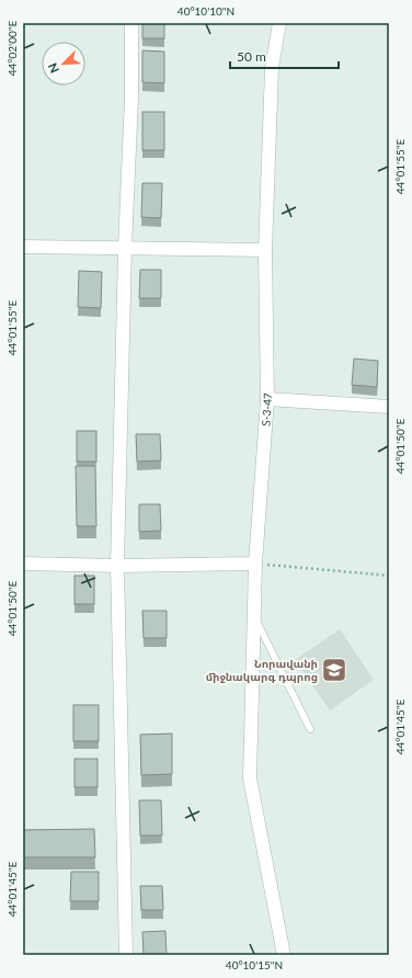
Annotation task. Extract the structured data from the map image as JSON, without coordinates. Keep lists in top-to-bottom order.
{
  "streets": {
    "street": ["Տ-3-47"]
  },
  "places": {
    "school or university": ["Նորավանի միջնակարգ դպրոց"]
  },
  "scale_bar": "50 m",
  "north": "bottom left",
  "coordinates": [
    "40°10'10\"N",
    "44°02'00\"E",
    "44°01'55\"E",
    "44°01'50\"E",
    "44°01'45\"E",
    "40°10'15\"N"
  ]
}
